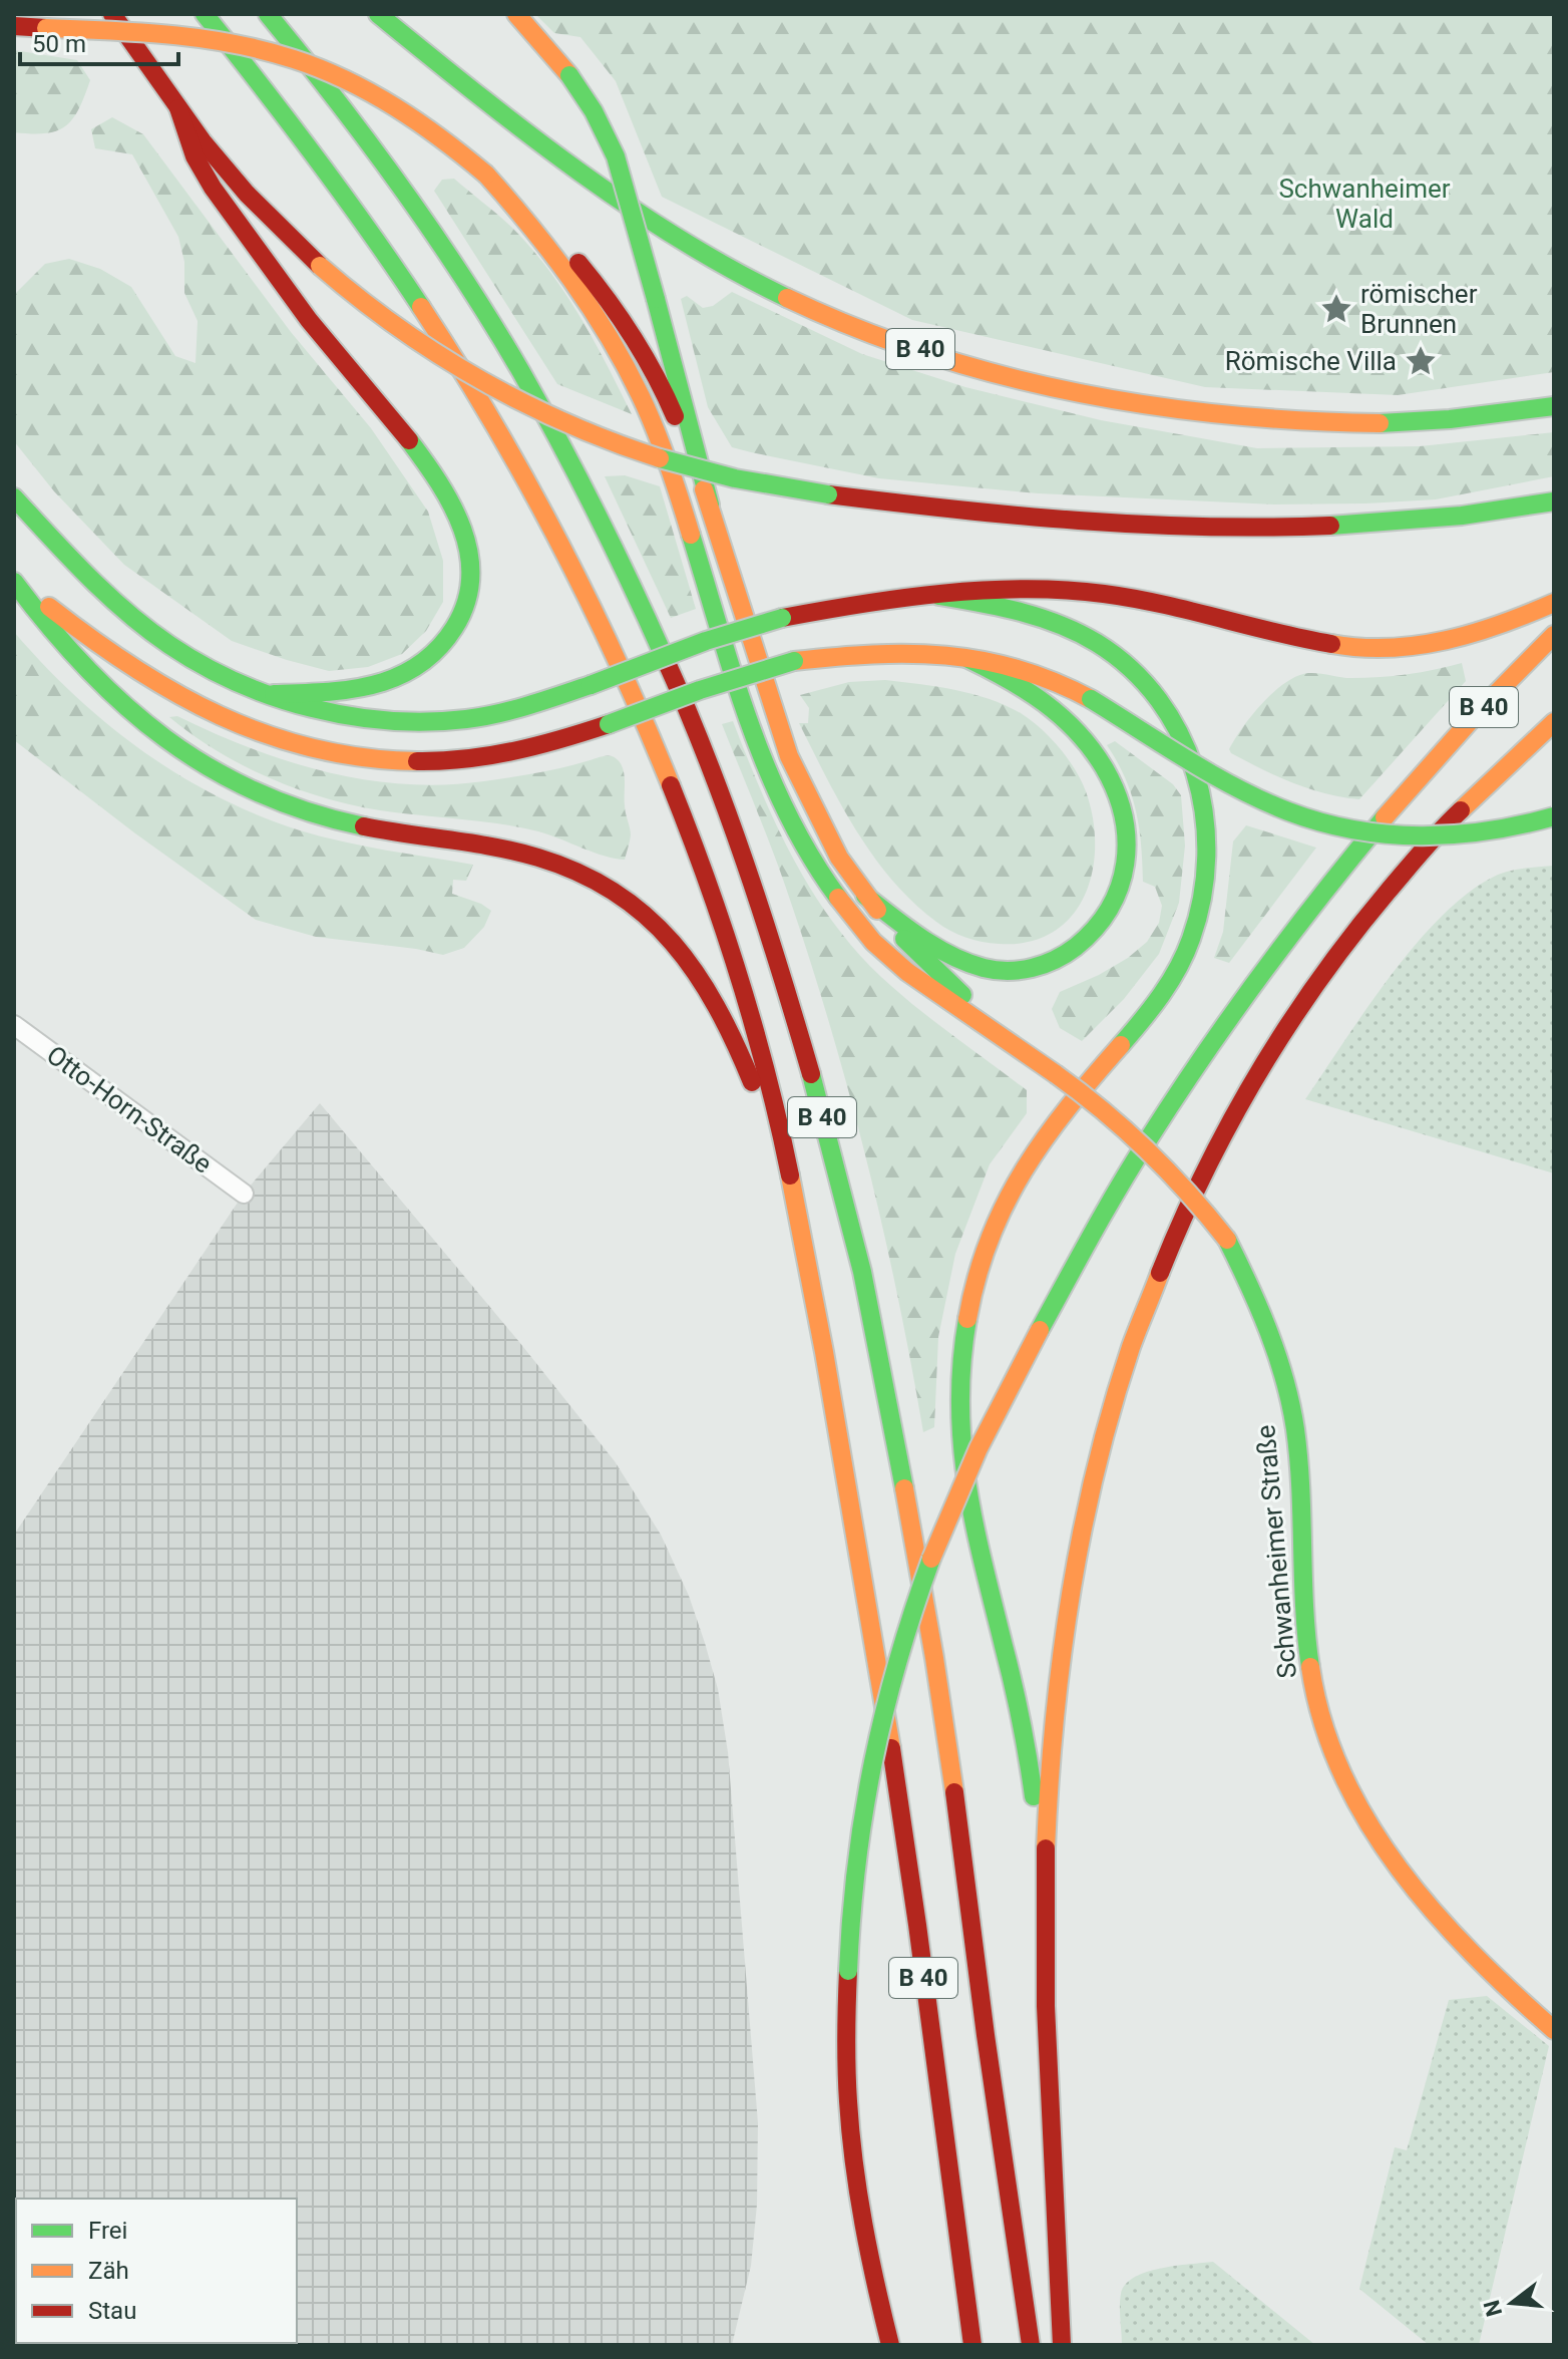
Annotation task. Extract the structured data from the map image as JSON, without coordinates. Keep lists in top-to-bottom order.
{
  "streets": {
    "main road": ["B 40", "Schwanheimer Straße"],
    "street": ["Otto-Horn-Straße"]
  },
  "parks": ["Schwanheimer Wald"],
  "places": {
    "place": ["römischer Brunnen", "Römische Villa"]
  },
  "legend": ["Frei", "Zäh", "Stau"],
  "scale_bar": "50 m",
  "north": "left"
}
